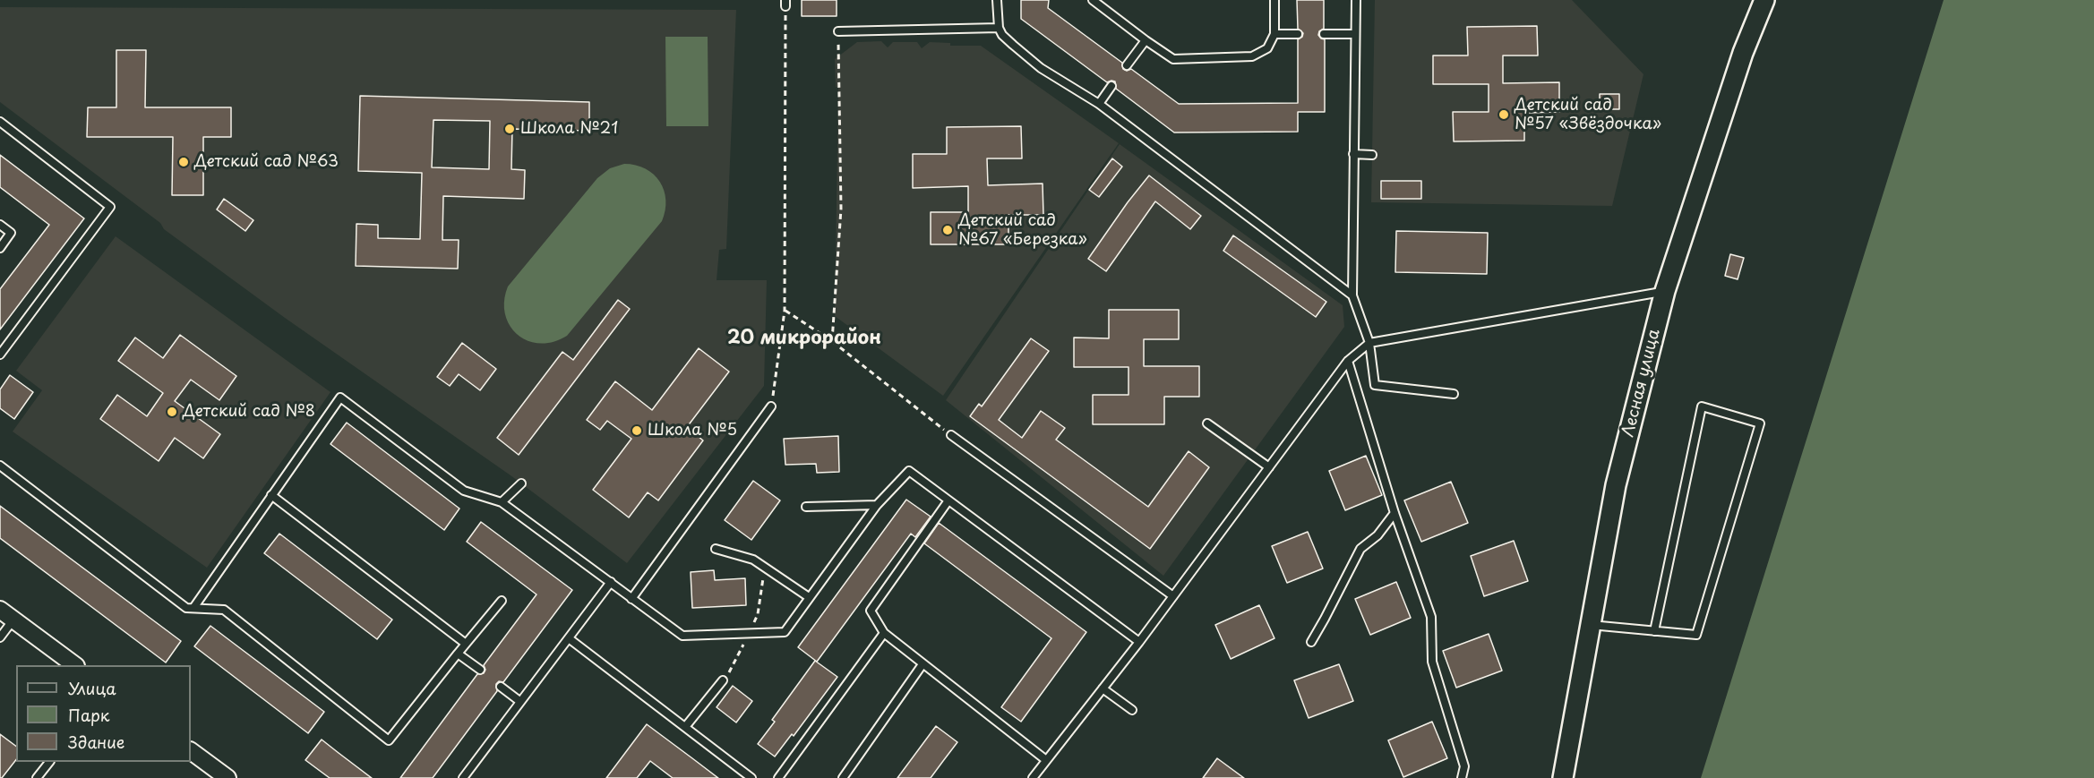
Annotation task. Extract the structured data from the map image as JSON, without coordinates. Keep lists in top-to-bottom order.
{
  "streets": {
    "main road": ["Лесная улица"]
  },
  "districts": ["20 микрорайон"],
  "places": [
    "Детский сад №57 «Звёздочка»",
    "Школа №21",
    "Детский сад №63",
    "Детский сад №67 «Березка»",
    "Детский сад №8",
    "Школа №5"
  ],
  "legend": ["Улица", "Парк", "Здание"]
}
